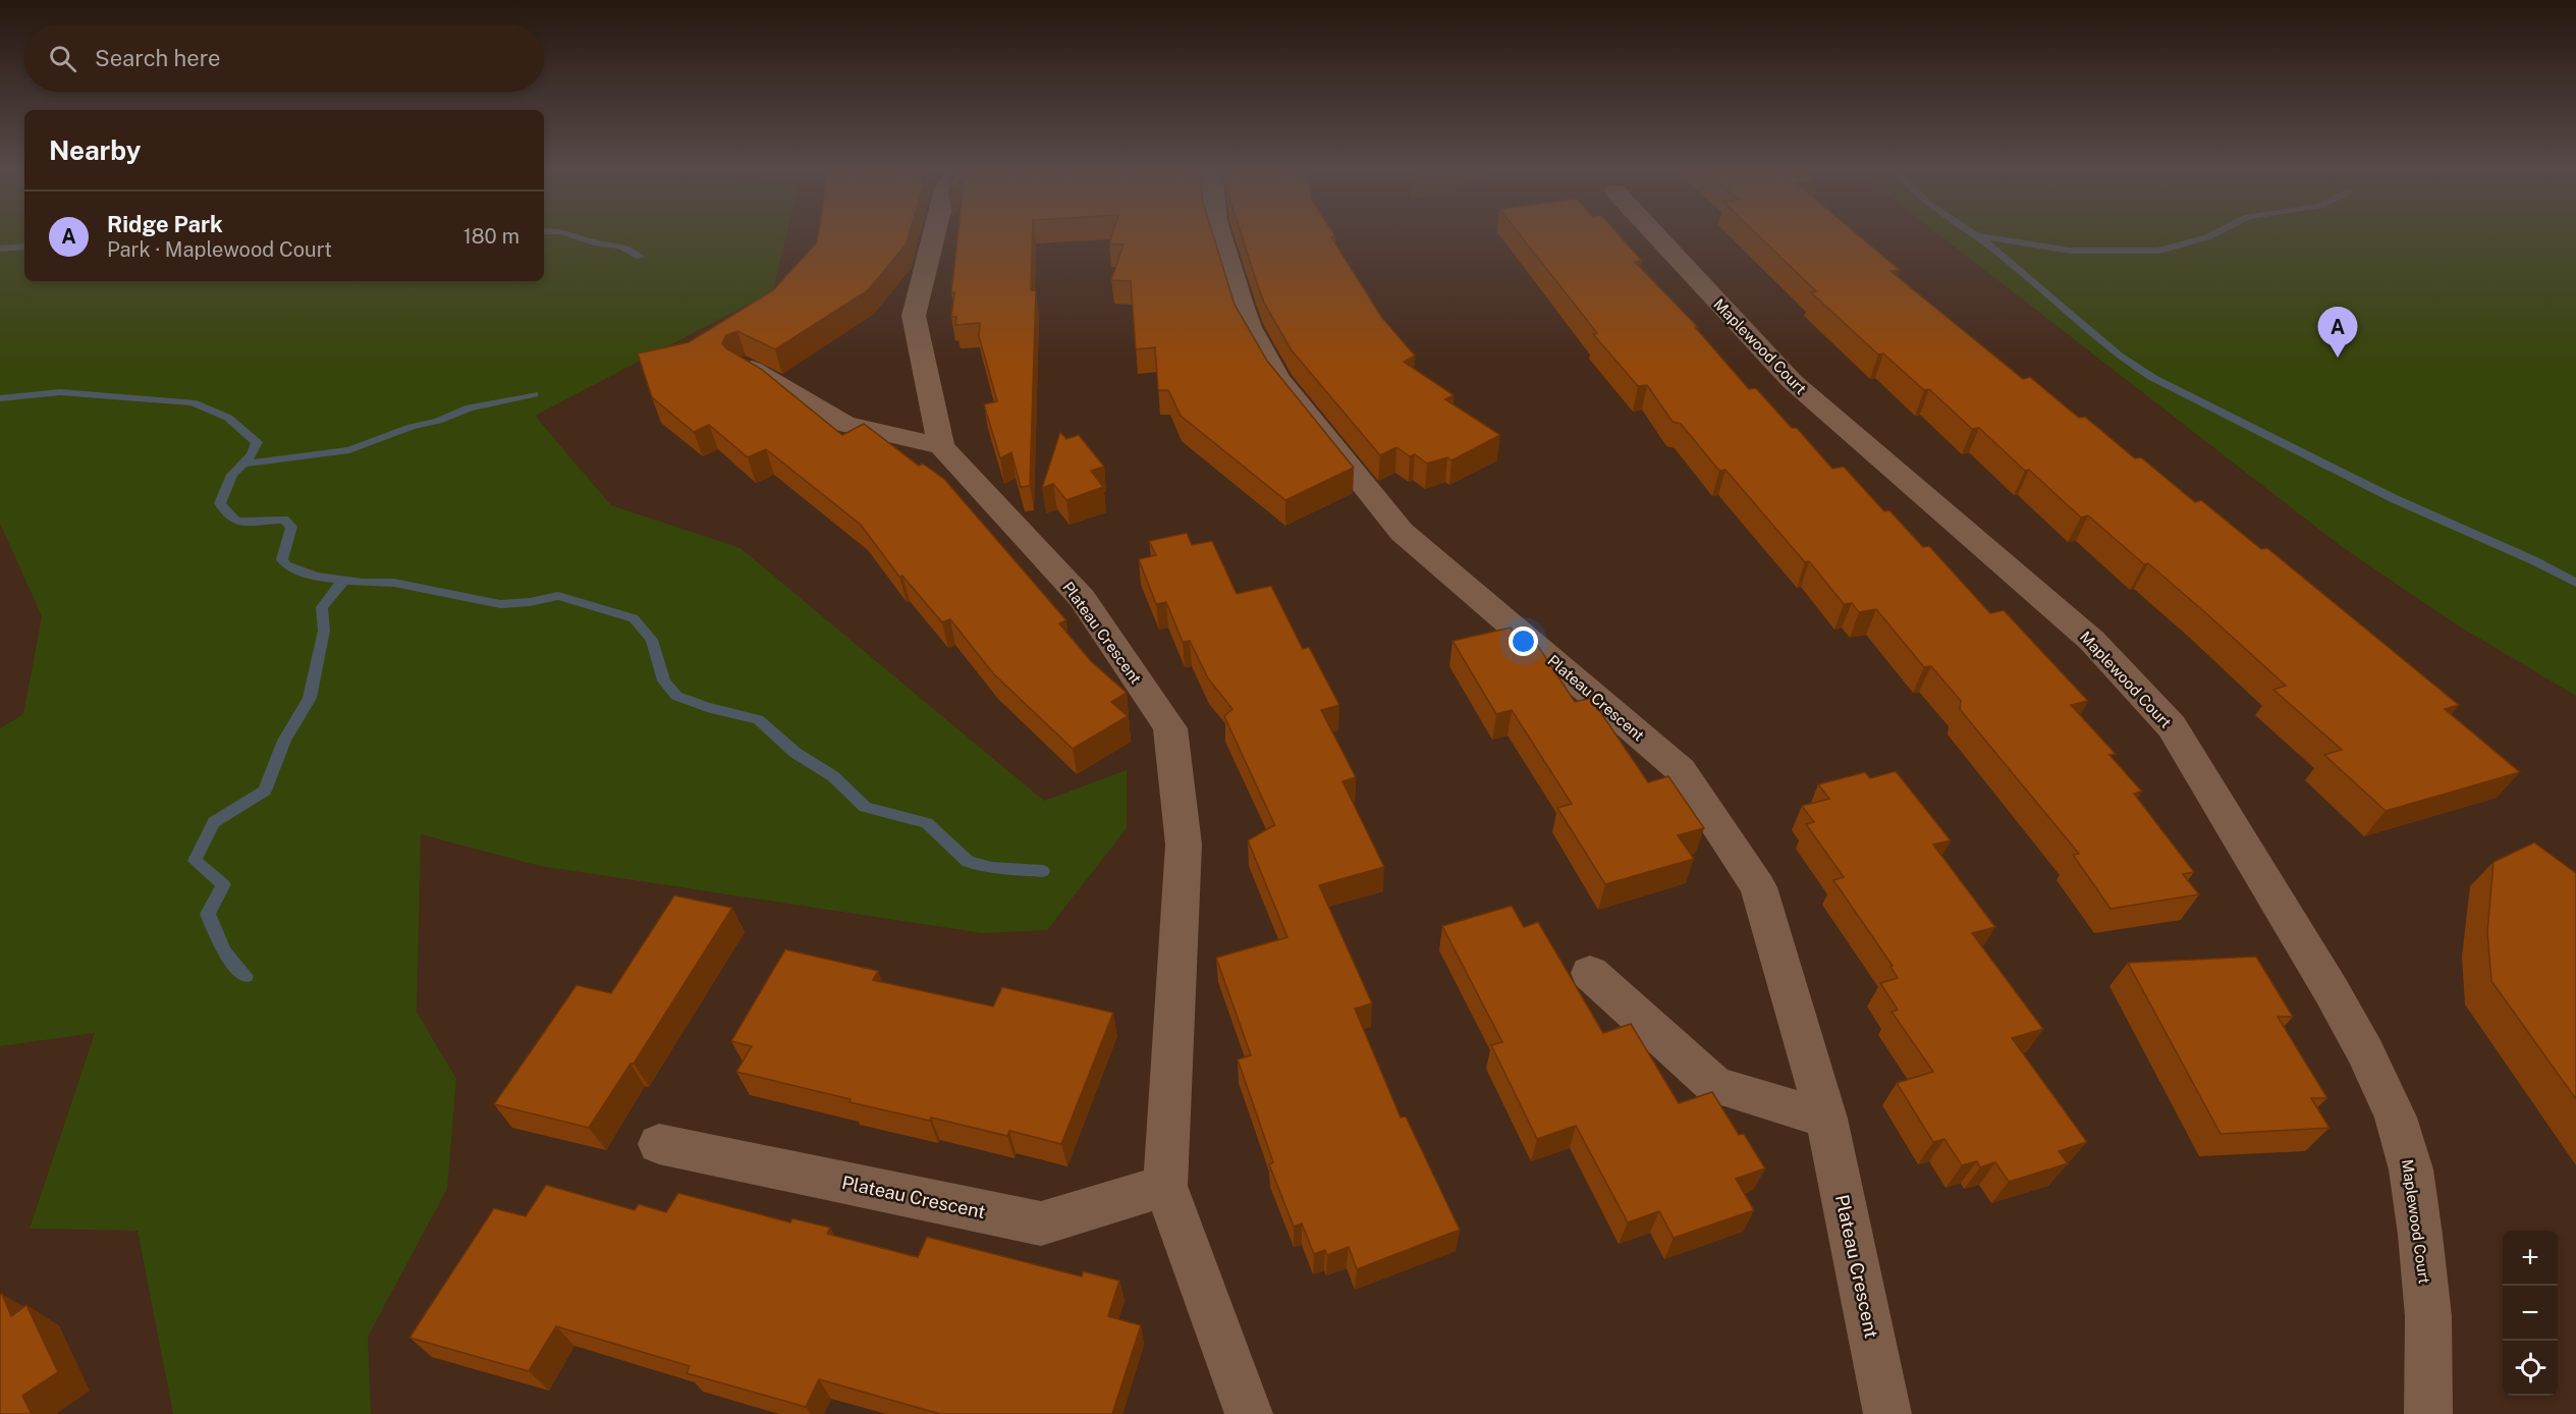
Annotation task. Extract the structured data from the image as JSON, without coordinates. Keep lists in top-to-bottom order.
{
  "streets": {
    "street": ["Maplewood Court", "Plateau Crescent"]
  },
  "page": {
    "search": "Search here",
    "heading": "Nearby",
    "list": [
      {
        "mark": "A",
        "name": "Ridge Park",
        "note": "Park · Maplewood Court",
        "value": "180 m"
      }
    ],
    "pins": "A",
    "map_buttons": ["+", "−"]
  }
}
